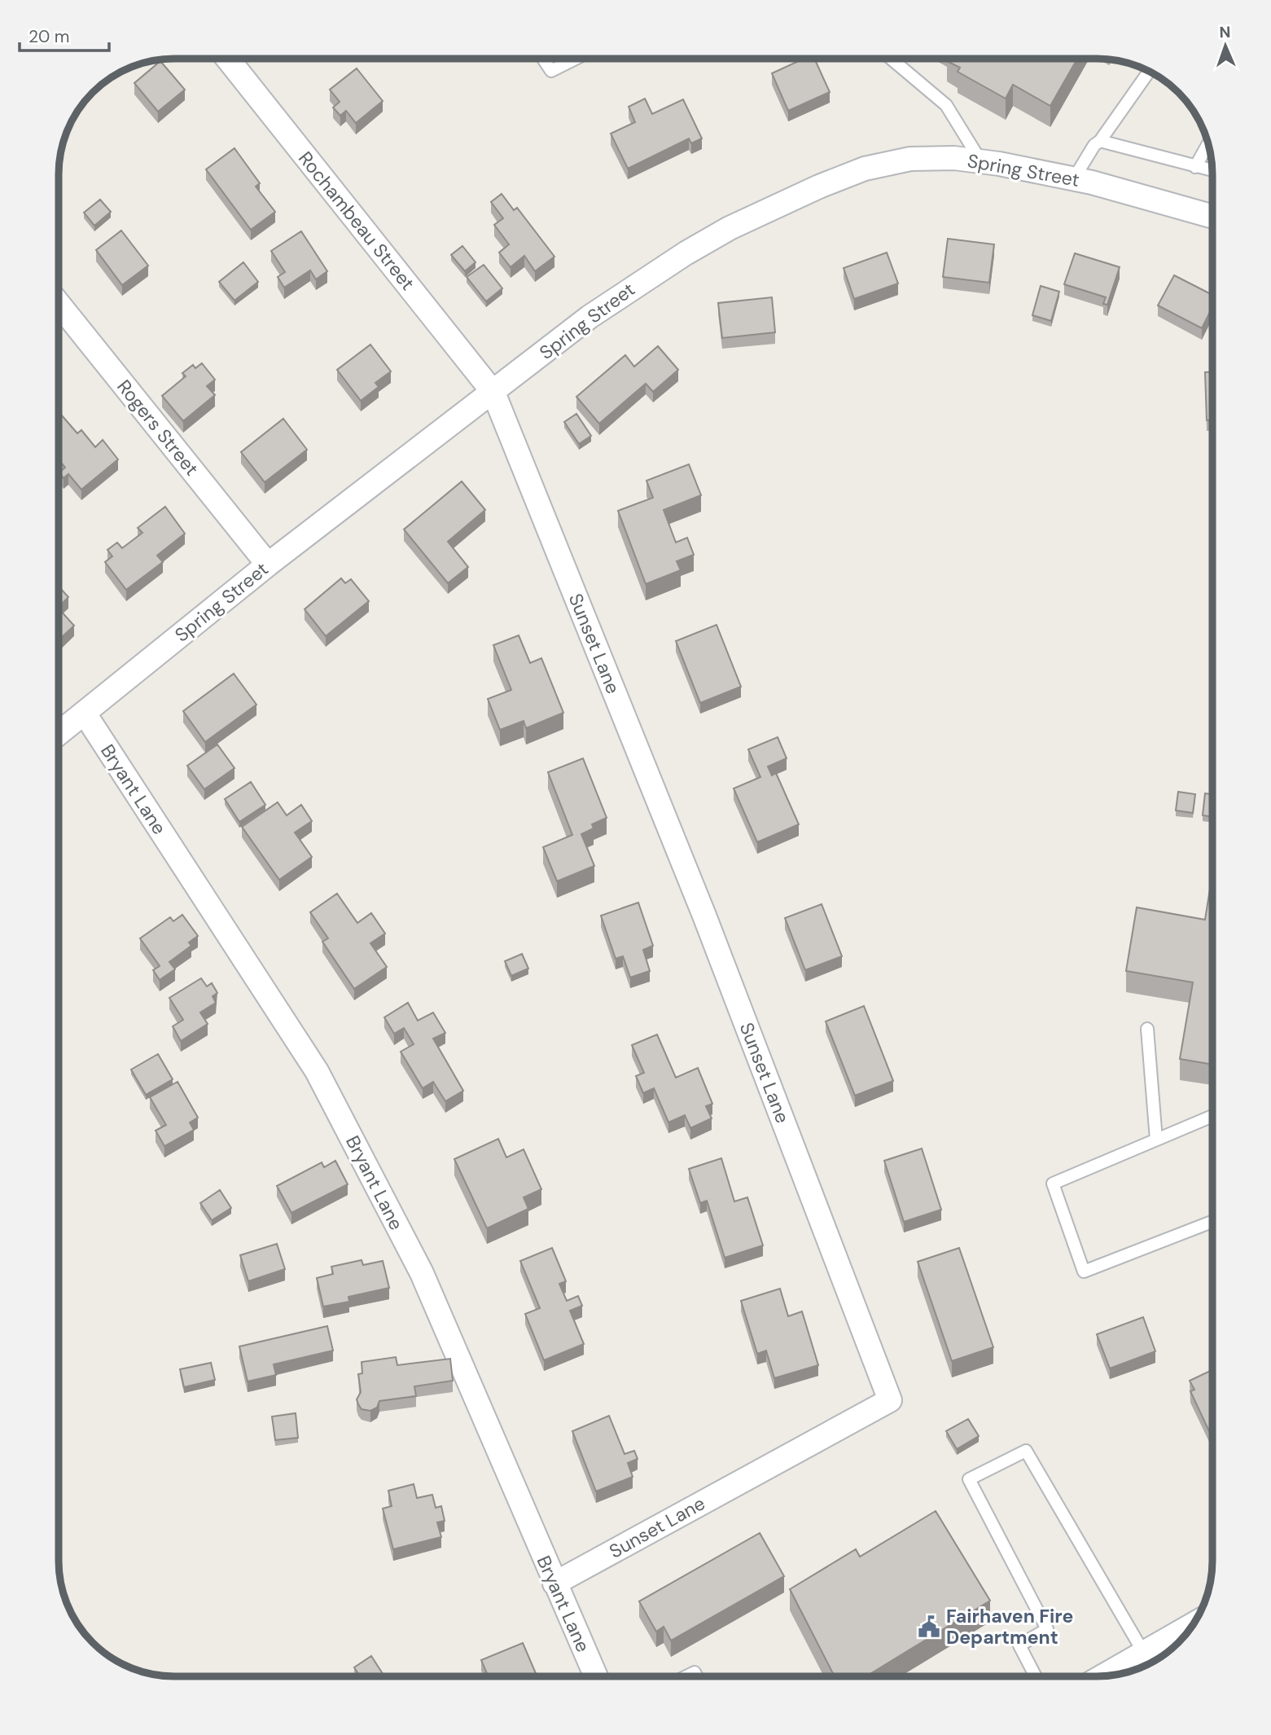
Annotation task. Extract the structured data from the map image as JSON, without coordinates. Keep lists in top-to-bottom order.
{
  "streets": {
    "street": [
      "Spring Street",
      "Rochambeau Street",
      "Rogers Street",
      "Sunset Lane",
      "Bryant Lane"
    ]
  },
  "crossings": [
    ["Spring Street", "Rochambeau Street"],
    ["Spring Street", "Rogers Street"],
    ["Spring Street", "Sunset Lane"],
    ["Spring Street", "Bryant Lane"],
    ["Rochambeau Street", "Sunset Lane"],
    ["Sunset Lane", "Bryant Lane"]
  ],
  "places": {
    "public building": ["Fairhaven Fire Department"]
  },
  "scale_bar": "20 m",
  "north": "top"
}
